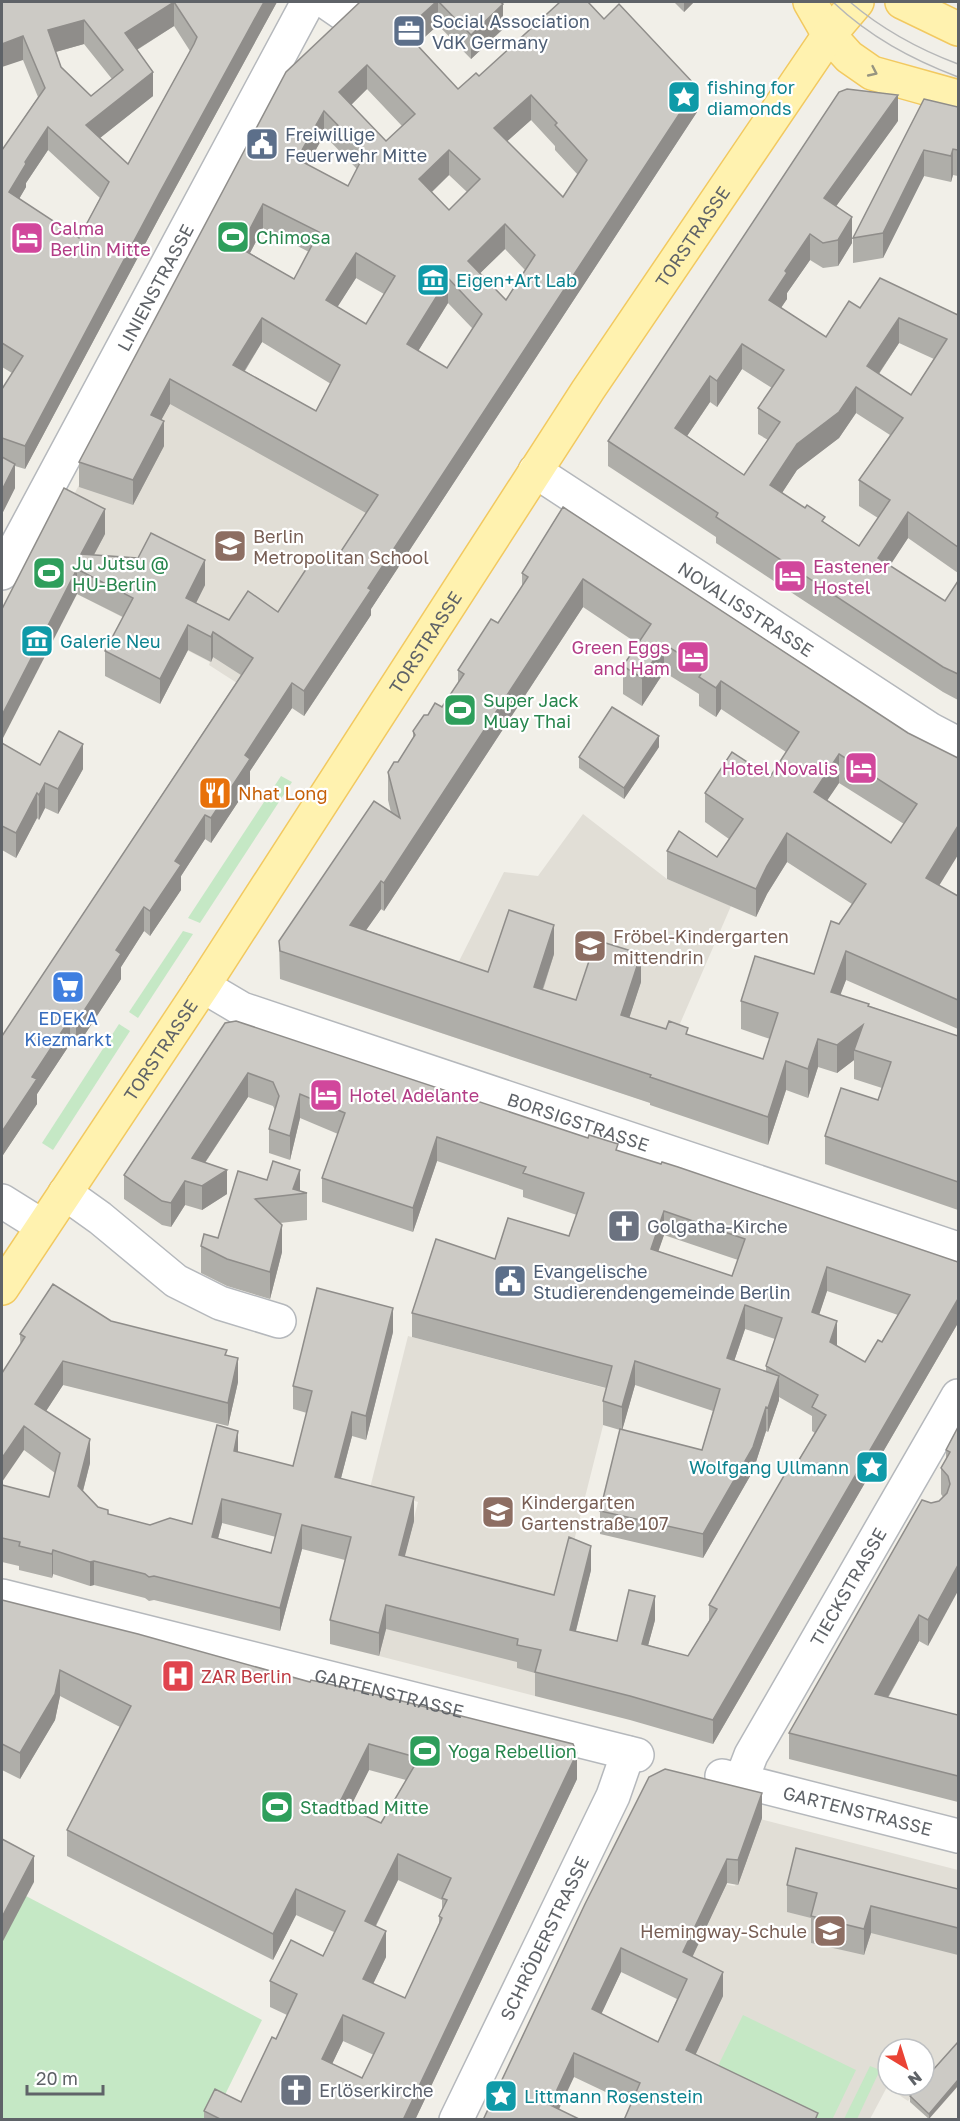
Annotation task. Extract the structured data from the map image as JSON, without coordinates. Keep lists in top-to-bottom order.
{
  "streets": {
    "main road": ["TORSTRASSE"],
    "street": [
      "LINIENSTRASSE",
      "NOVALISSTRASSE",
      "BORSIGSTRASSE",
      "TIECKSTRASSE",
      "GARTENSTRASSE",
      "SCHRÖDERSTRASSE"
    ]
  },
  "crossings": [
    ["TORSTRASSE", "NOVALISSTRASSE"],
    ["TORSTRASSE", "BORSIGSTRASSE"],
    ["TIECKSTRASSE", "GARTENSTRASSE"],
    ["GARTENSTRASSE", "SCHRÖDERSTRASSE"]
  ],
  "places": {
    "office": ["Social Association VdK Germany"],
    "place": ["fishing for diamonds", "Wolfgang Ullmann", "Littmann Rosenstein"],
    "public building": ["Freiwillige Feuerwehr Mitte", "Evangelische Studierendengemeinde Berlin"],
    "sports": [
      "Chimosa",
      "Ju Jutsu @ HU-Berlin",
      "Super Jack Muay Thai",
      "Yoga Rebellion",
      "Stadtbad Mitte"
    ],
    "hotel": [
      "Calma Berlin Mitte",
      "Eastener Hostel",
      "Green Eggs and Ham",
      "Hotel Novalis",
      "Hotel Adelante"
    ],
    "museum": ["Eigen+Art Lab", "Galerie Neu"],
    "school or university": [
      "Berlin Metropolitan School",
      "Fröbel-Kindergarten mittendrin",
      "Kindergarten Gartenstraße 107",
      "Hemingway-Schule"
    ],
    "restaurant": ["Nhat Long"],
    "supermarket": ["EDEKA Kiezmarkt"],
    "church": ["Golgatha-Kirche", "Erlöserkirche"],
    "hospital": ["ZAR Berlin"]
  },
  "scale_bar": "20 m",
  "north": "bottom right"
}
